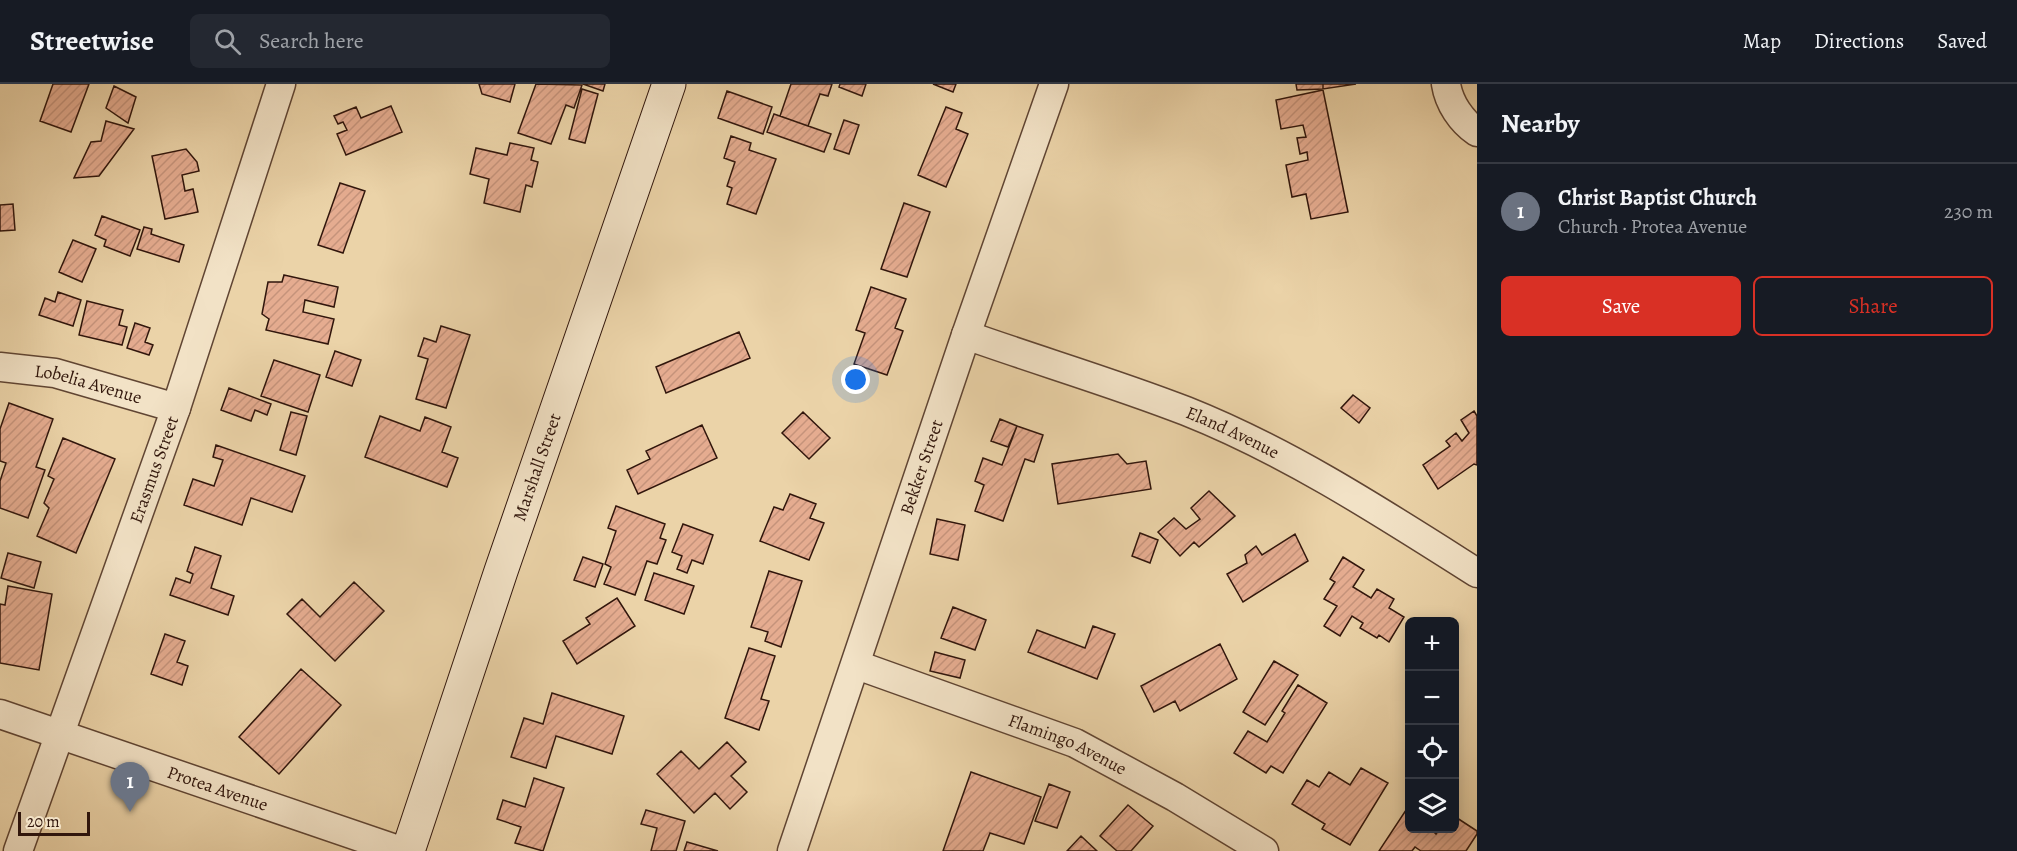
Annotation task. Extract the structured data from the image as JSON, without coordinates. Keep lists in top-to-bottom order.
{
  "streets": {
    "street": [
      "Lobelia Avenue",
      "Eland Avenue",
      "Marshall Street",
      "Bekker Street",
      "Erasmus Street",
      "Flamingo Avenue",
      "Protea Avenue"
    ]
  },
  "crossings": [
    ["Lobelia Avenue", "Erasmus Street"],
    ["Eland Avenue", "Bekker Street"],
    ["Bekker Street", "Flamingo Avenue"],
    ["Erasmus Street", "Protea Avenue"]
  ],
  "scale_bar": "20 m",
  "page": {
    "header": "Streetwise",
    "search": "Search here",
    "nav": ["Map", "Directions", "Saved"],
    "heading": "Nearby",
    "list": [
      {
        "mark": "1",
        "name": "Christ Baptist Church",
        "note": "Church · Protea Avenue",
        "value": "230 m"
      }
    ],
    "buttons": ["Save", "Share"],
    "map_buttons": ["+", "−"],
    "pins": "1",
    "scale": "20 m"
  }
}
